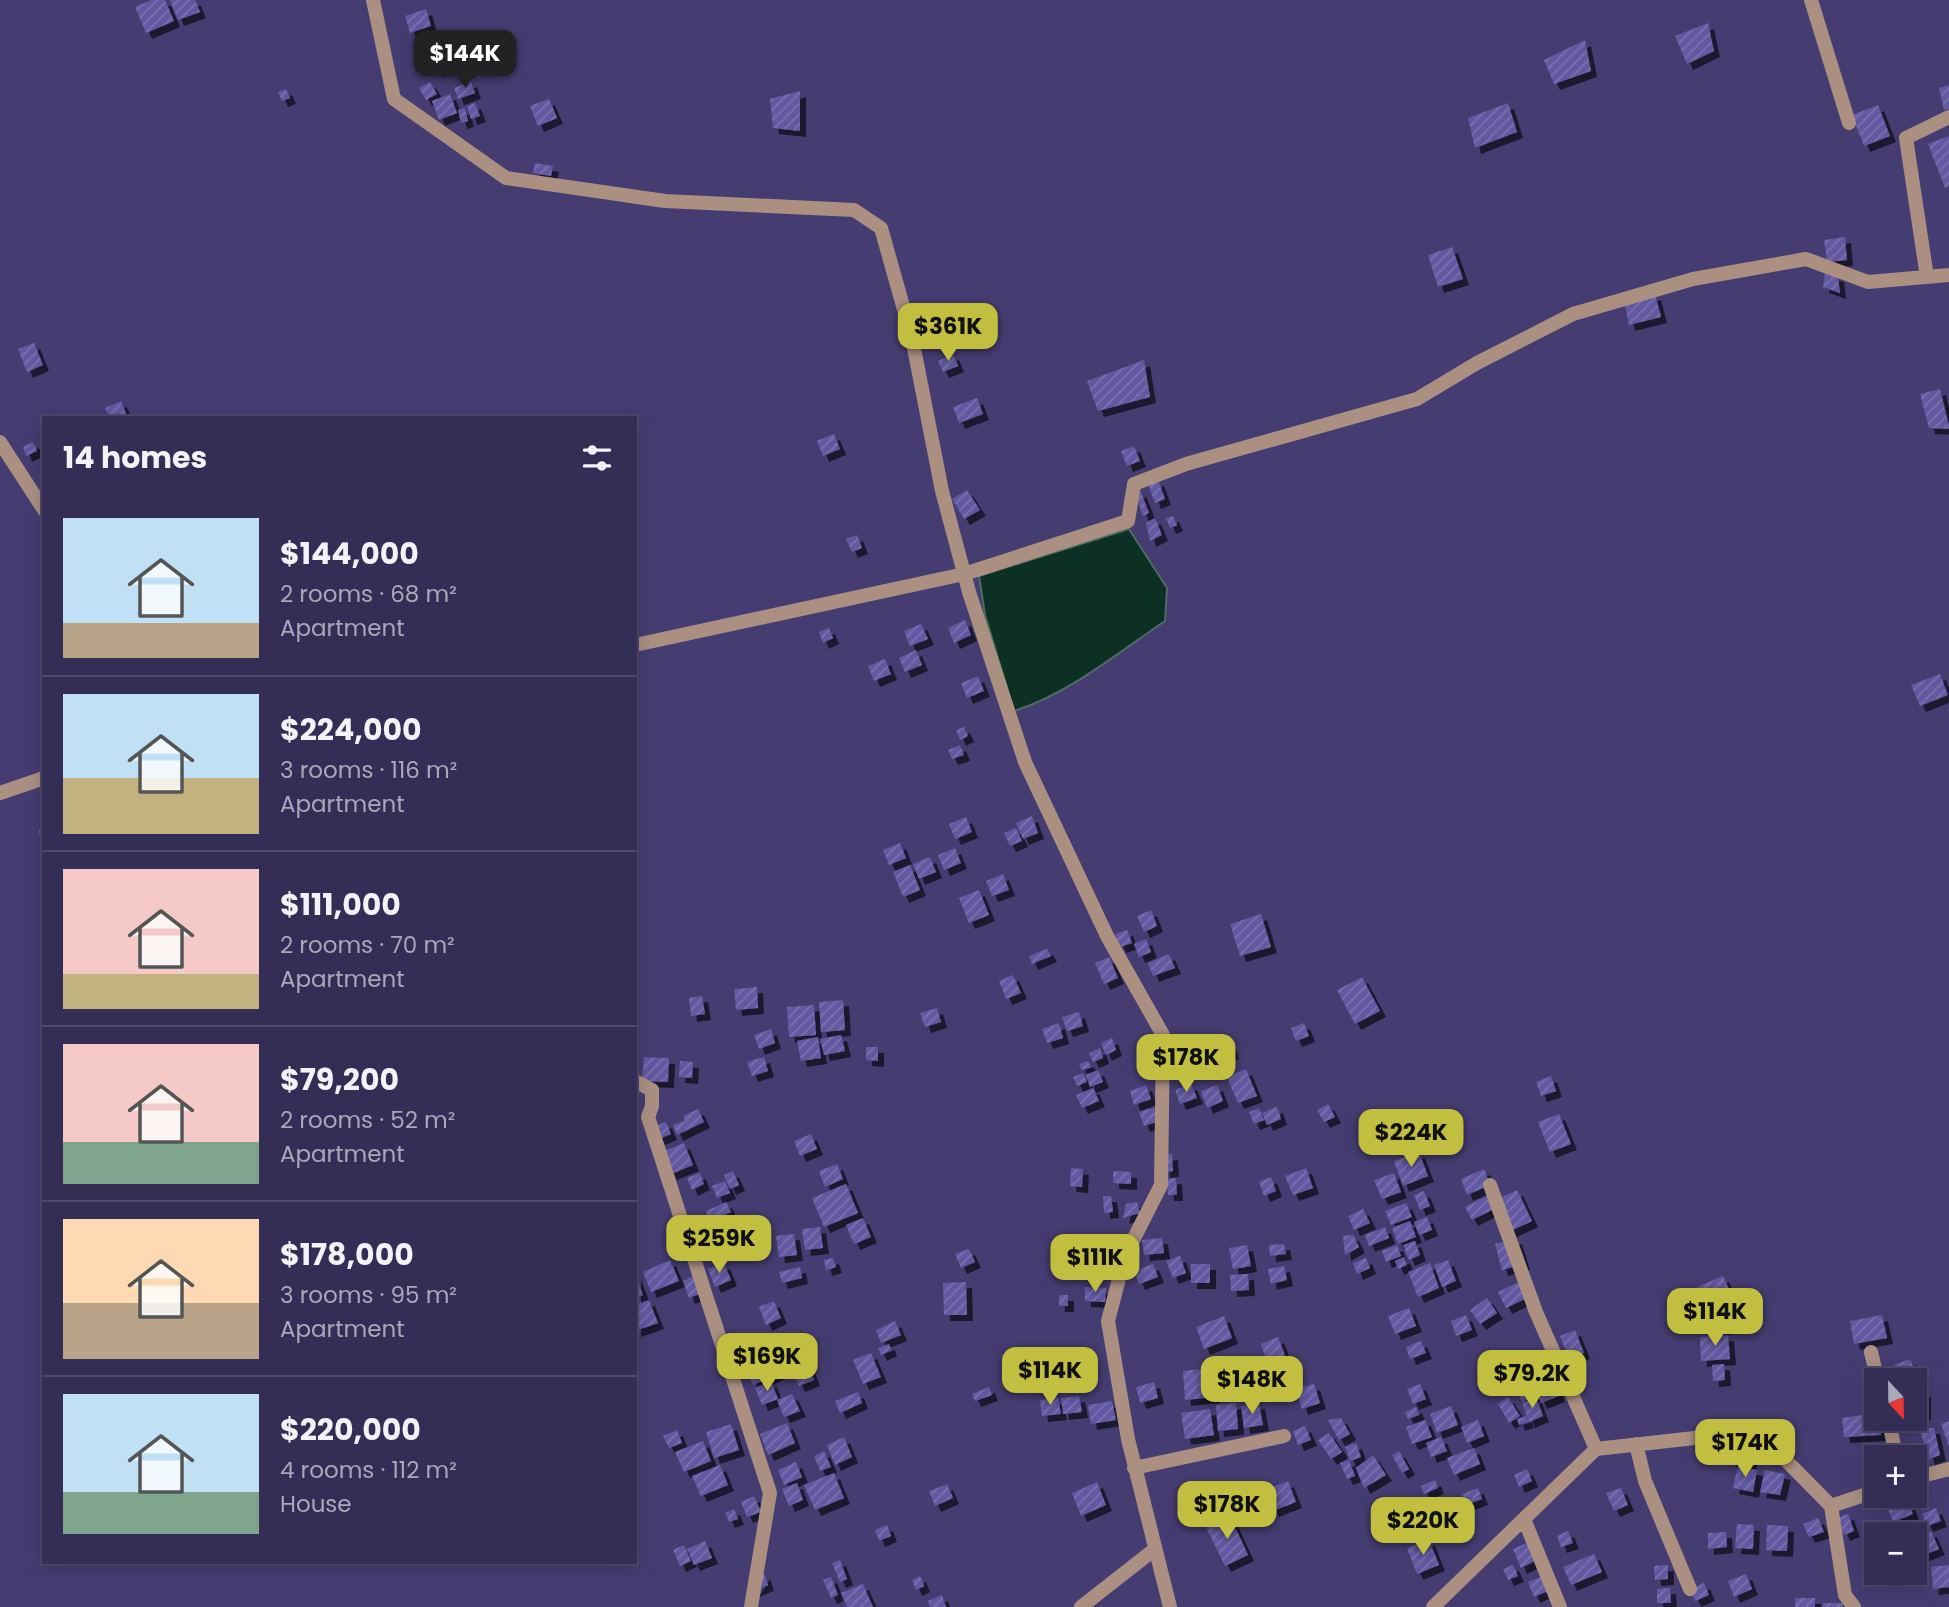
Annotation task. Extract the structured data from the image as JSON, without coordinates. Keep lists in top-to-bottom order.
{
  "north": "bottom",
  "page": {
    "price": [
      "$144K",
      "$361K",
      "$178K",
      "$224K",
      "$259K",
      "$111K",
      "$114K",
      "$169K",
      "$114K",
      "$79.2K",
      "$148K",
      "$174K",
      "$178K",
      "$220K"
    ],
    "heading": "14 homes",
    "list": [
      {
        "name": "$144,000",
        "note": "2 rooms · 68 m² · Apartment"
      },
      {
        "name": "$224,000",
        "note": "3 rooms · 116 m² · Apartment"
      },
      {
        "name": "$111,000",
        "note": "2 rooms · 70 m² · Apartment"
      },
      {
        "name": "$79,200",
        "note": "2 rooms · 52 m² · Apartment"
      },
      {
        "name": "$178,000",
        "note": "3 rooms · 95 m² · Apartment"
      },
      {
        "name": "$220,000",
        "note": "4 rooms · 112 m² · House"
      }
    ],
    "map_buttons": ["+", "−"]
  }
}
